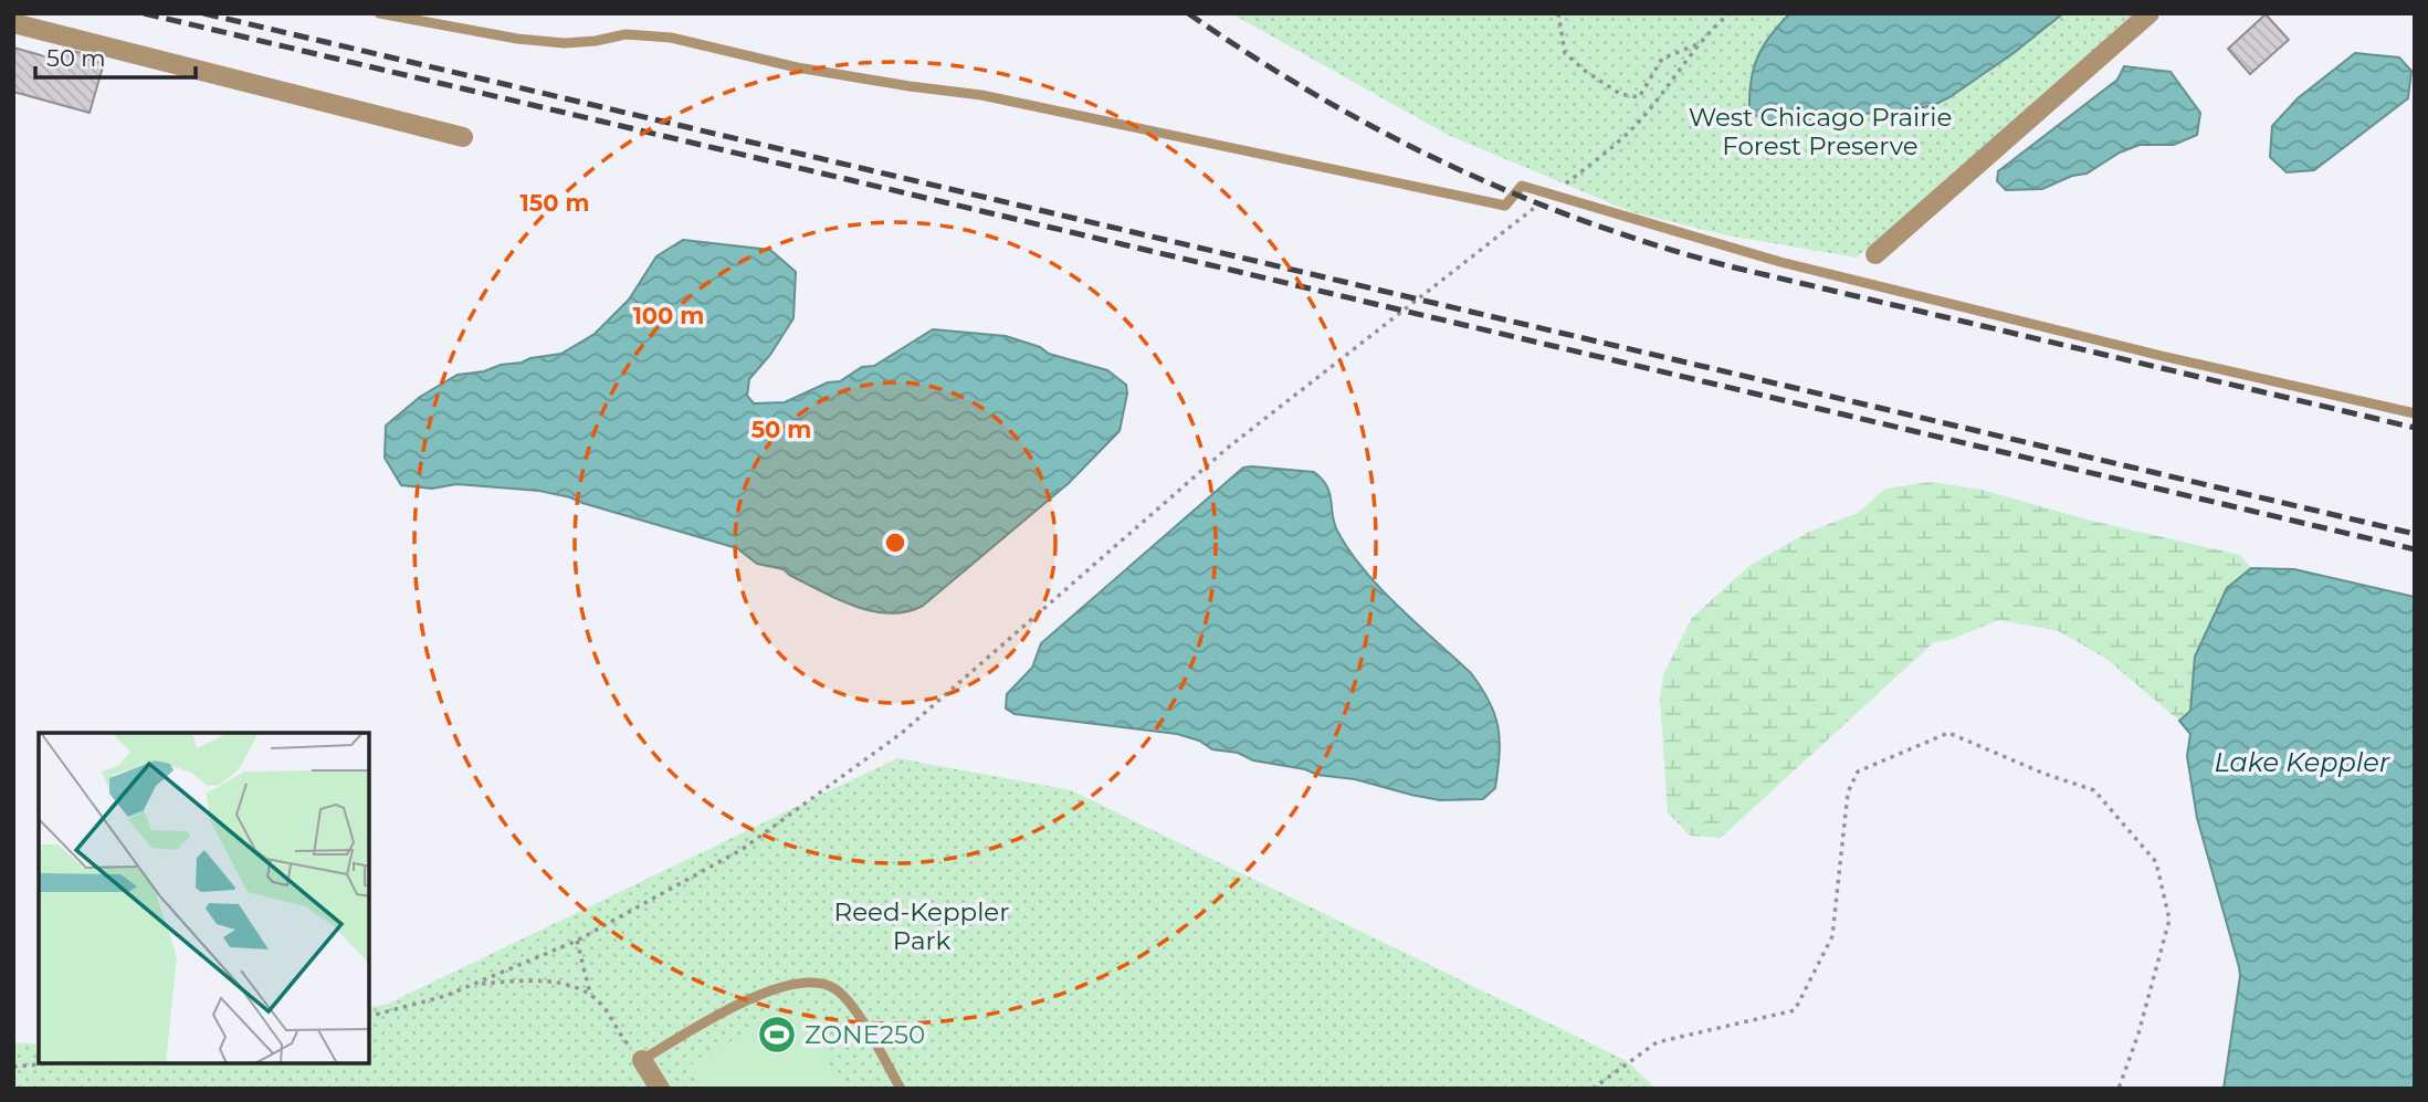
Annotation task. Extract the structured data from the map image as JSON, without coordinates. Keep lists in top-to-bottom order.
{
  "water": ["Lake Keppler"],
  "parks": ["West Chicago Prairie Forest Preserve", "Reed-Keppler Park"],
  "places": {
    "sports": ["ZONE250"]
  },
  "scale_bar": "50 m",
  "rings": ["150 m", "100 m", "50 m"]
}
